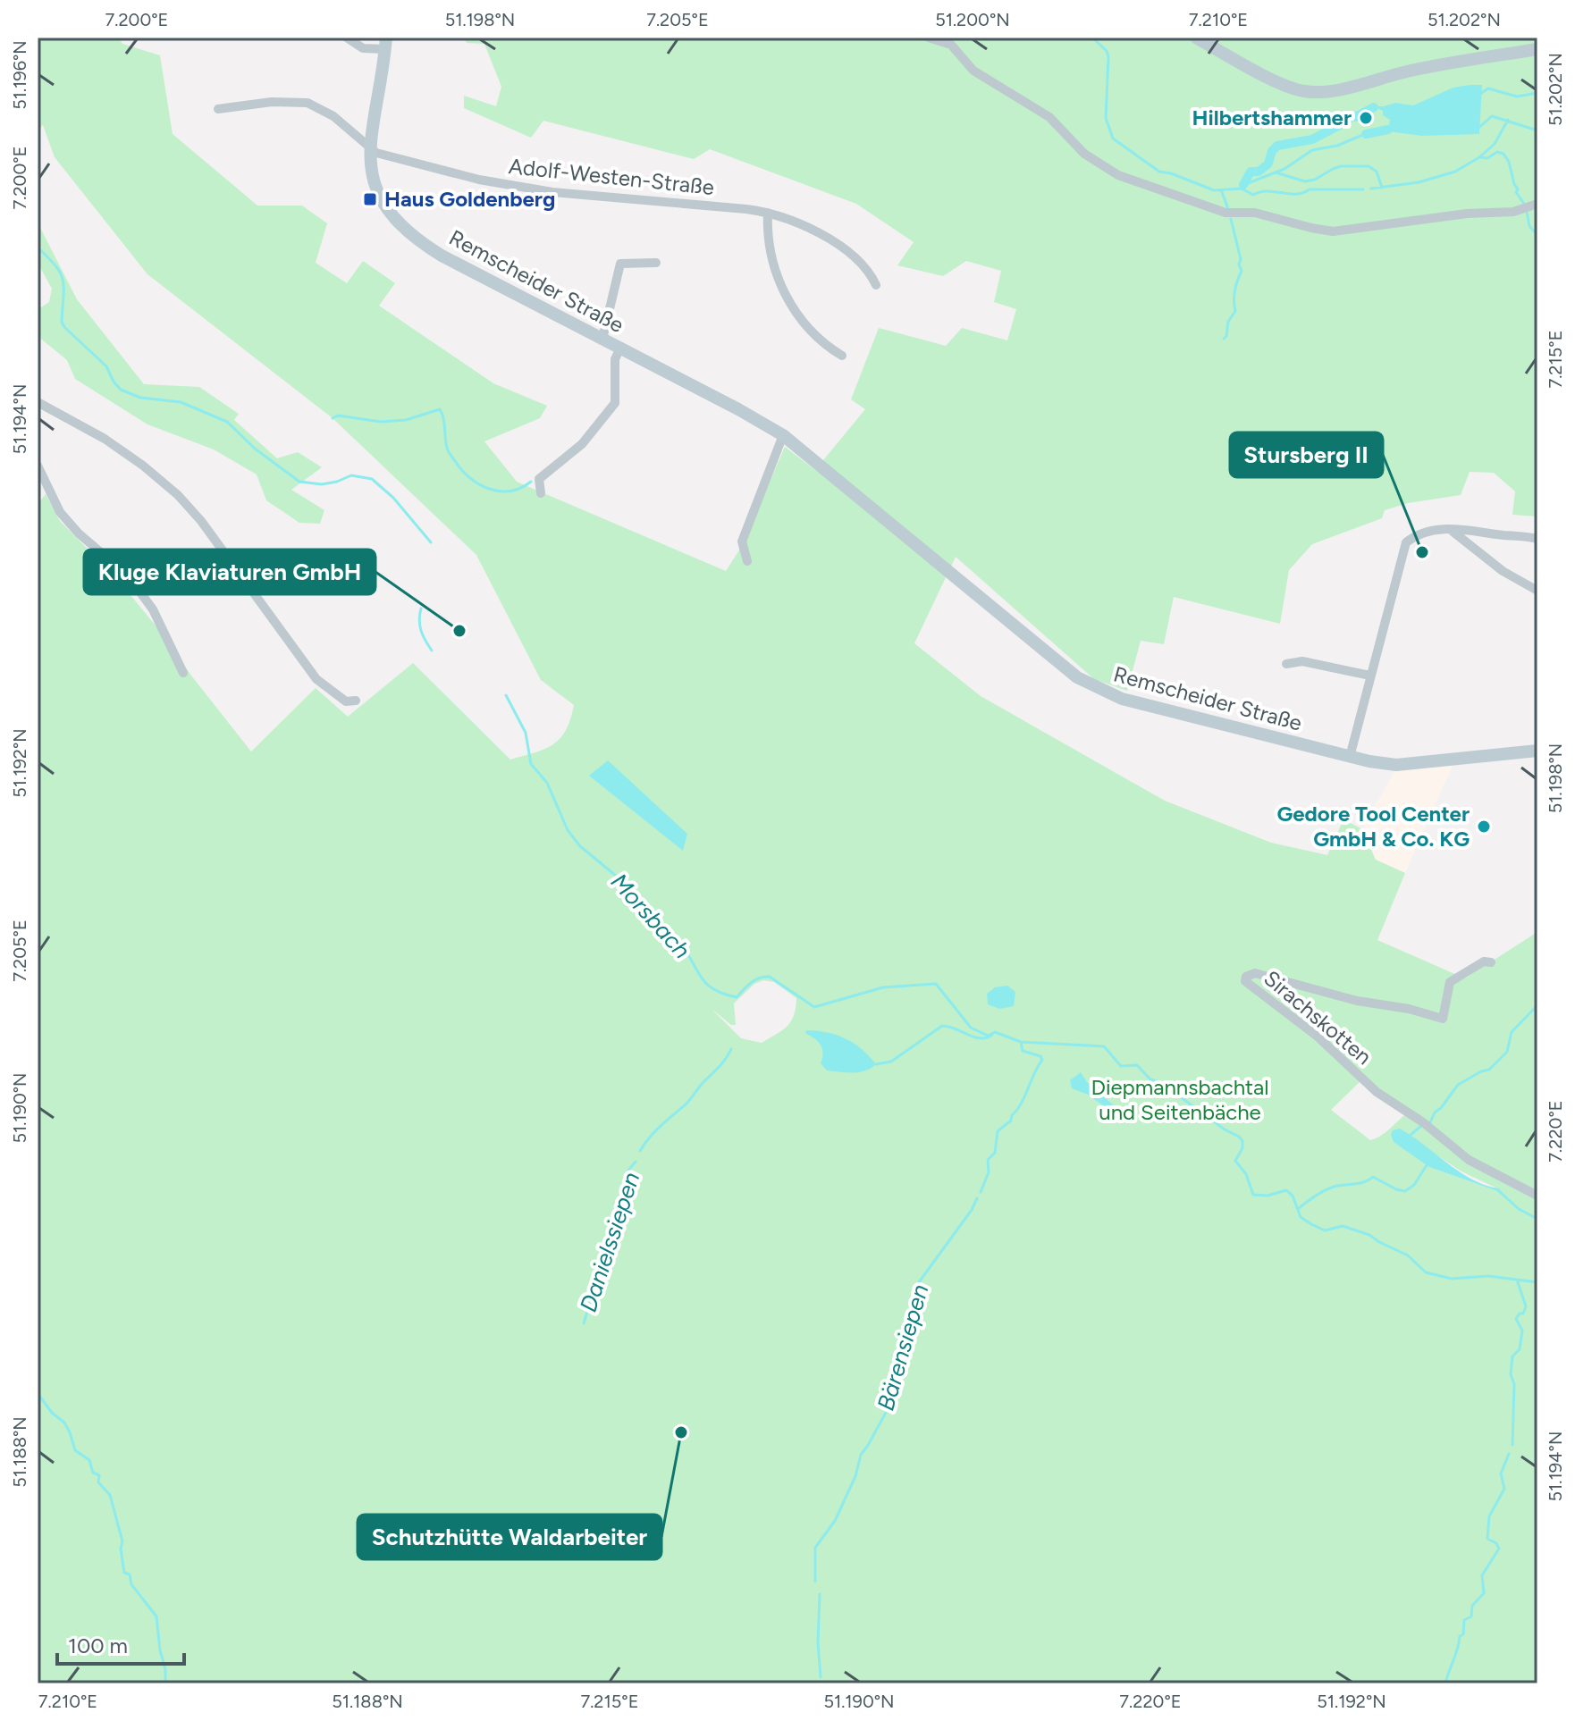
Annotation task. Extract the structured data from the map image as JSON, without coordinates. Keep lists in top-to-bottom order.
{
  "streets": {
    "main road": ["Remscheider Straße"],
    "street": ["Adolf-Westen-Straße", "Sirachskotten"]
  },
  "crossings": [
    ["Adolf-Westen-Straße", "Remscheider Straße"]
  ],
  "water": ["Morsbach", "Danielssiepen", "Bärensiepen"],
  "parks": ["Diepmannsbachtal und Seitenbäche"],
  "places": {
    "other": [
      "Hilbertshammer",
      "Stursberg II",
      "Kluge Klaviaturen GmbH",
      "Gedore Tool Center GmbH & Co. KG",
      "Schutzhütte Waldarbeiter"
    ],
    "transit": ["Haus Goldenberg"]
  },
  "scale_bar": "100 m",
  "coordinates": [
    "7.200°E",
    "51.198°N",
    "7.205°E",
    "51.200°N",
    "7.210°E",
    "51.202°N",
    "51.196°N",
    "7.215°E",
    "51.194°N",
    "51.192°N",
    "51.190°N",
    "7.220°E",
    "51.188°N"
  ]
}
